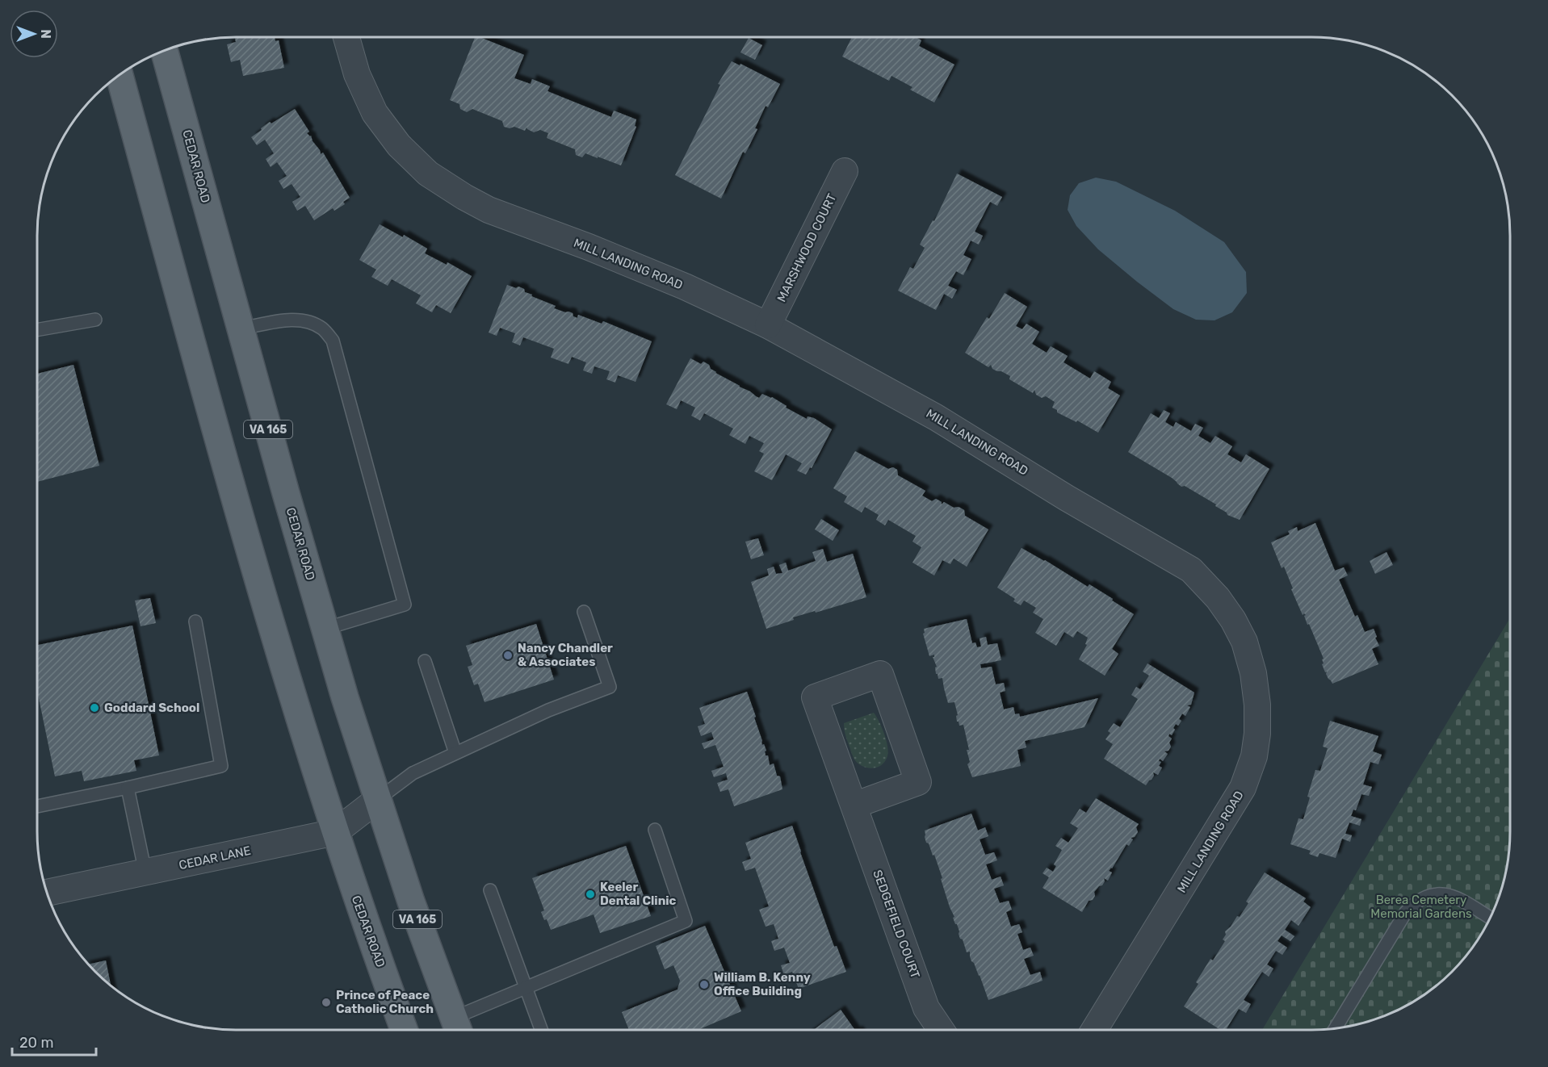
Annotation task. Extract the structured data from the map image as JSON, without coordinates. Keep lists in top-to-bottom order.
{
  "streets": {
    "main road": ["CEDAR ROAD", "VA 165"],
    "street": [
      "MARSHWOOD COURT",
      "MILL LANDING ROAD",
      "CEDAR LANE",
      "SEDGEFIELD COURT"
    ]
  },
  "crossings": [
    ["CEDAR ROAD", "CEDAR LANE"],
    ["MARSHWOOD COURT", "MILL LANDING ROAD"]
  ],
  "parks": ["Berea Cemetery Memorial Gardens"],
  "places": [
    "Nancy Chandler & Associates",
    "Goddard School",
    "Keeler Dental Clinic",
    "William B. Kenny Office Building",
    "Prince of Peace Catholic Church"
  ],
  "scale_bar": "20 m",
  "north": "right"
}
